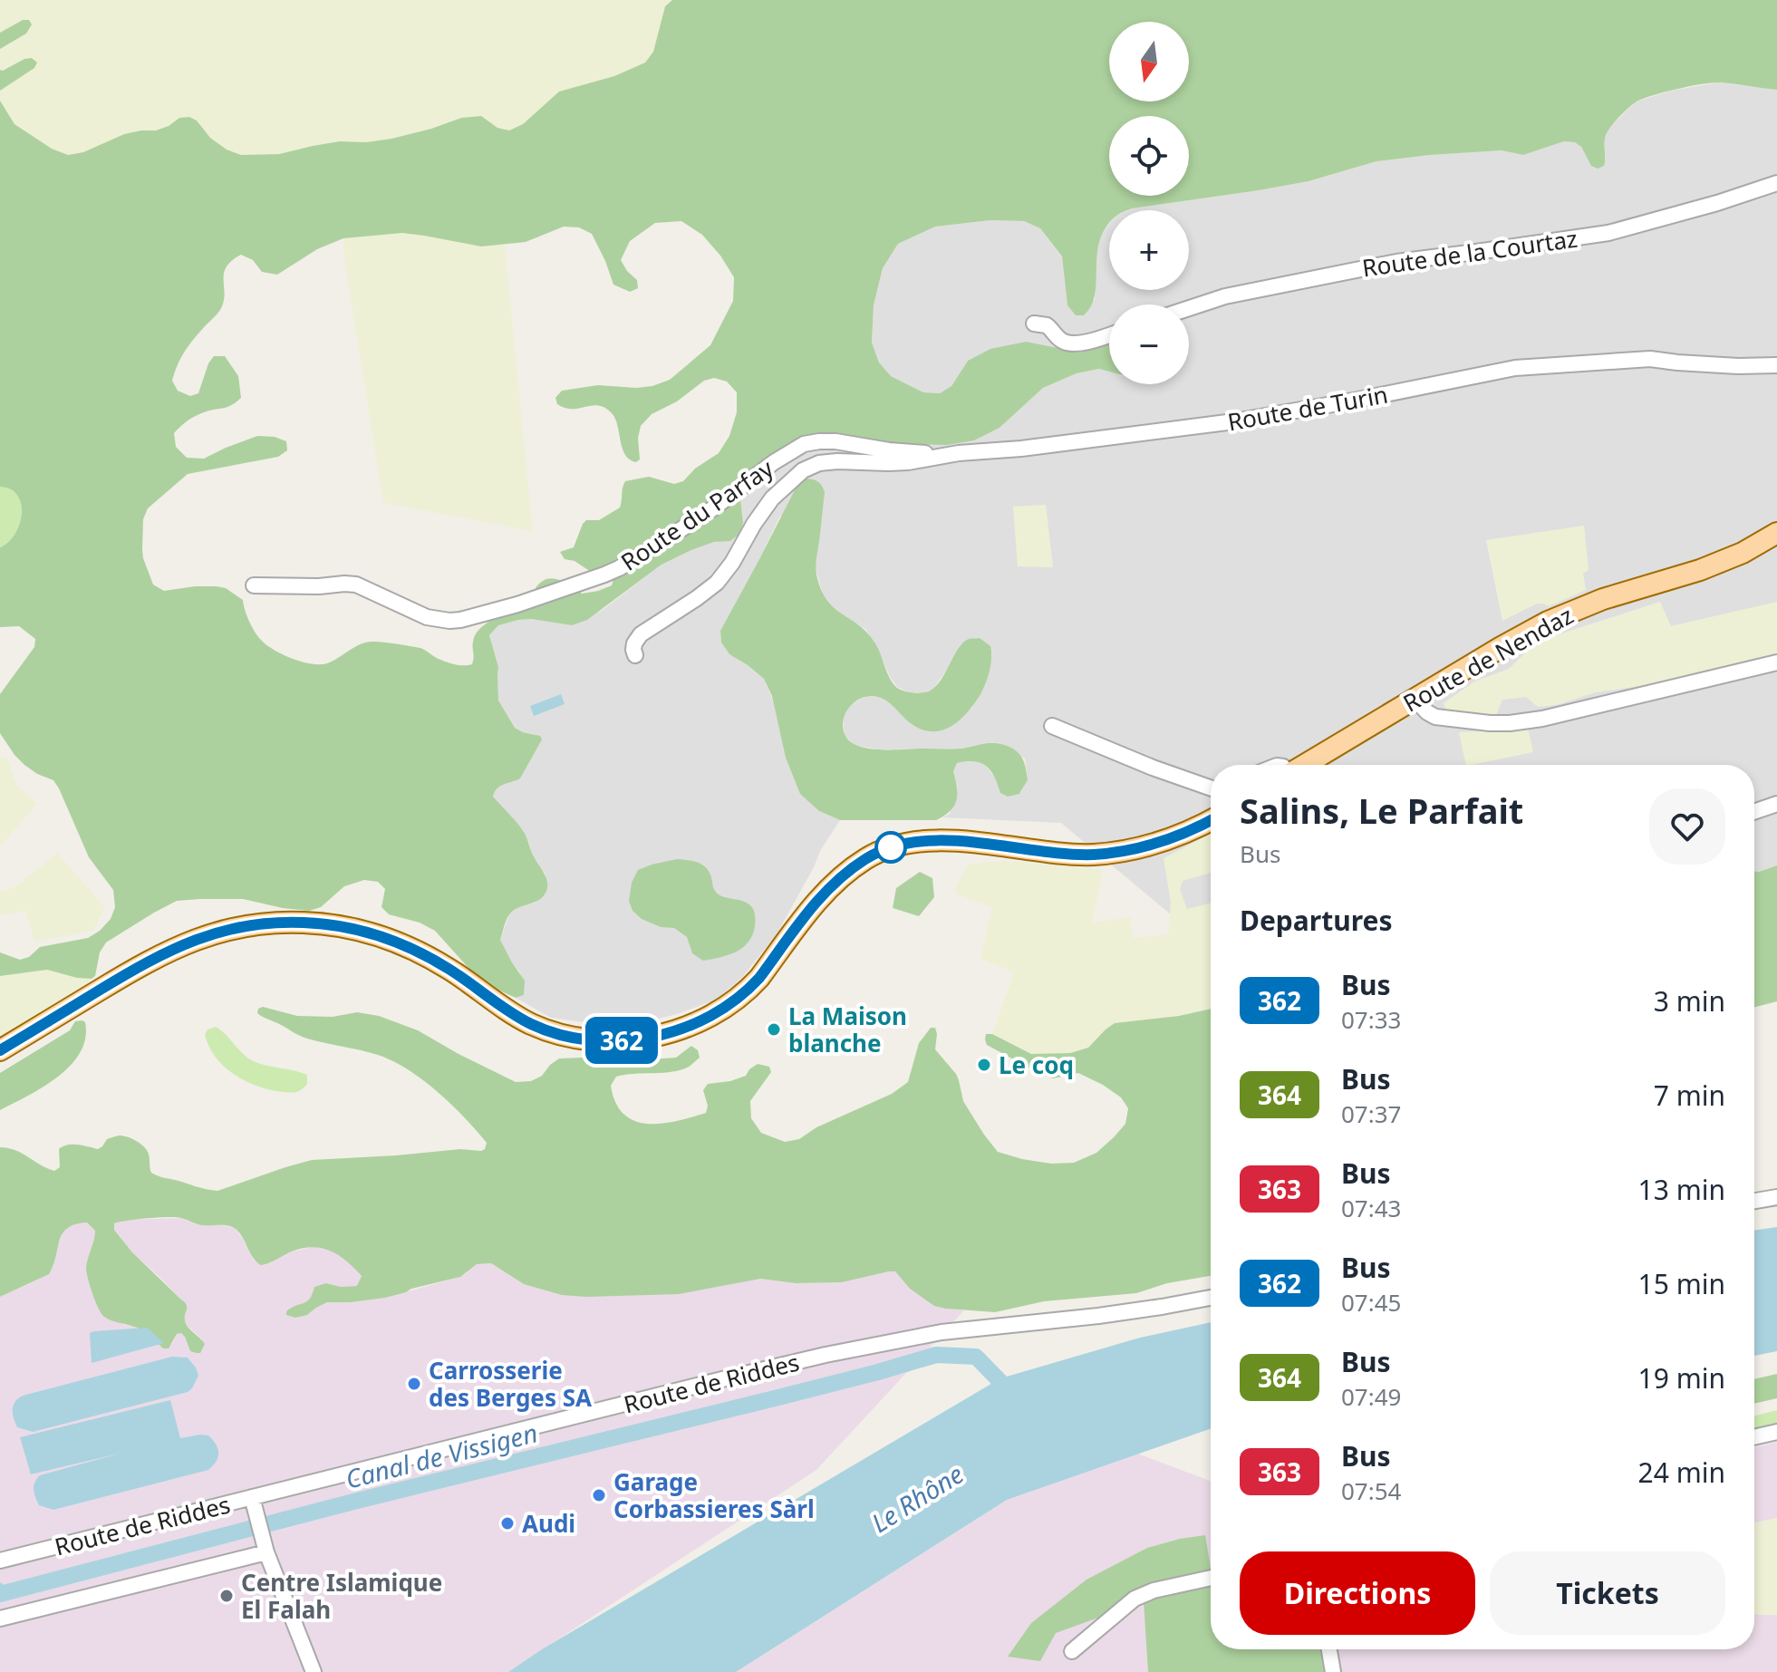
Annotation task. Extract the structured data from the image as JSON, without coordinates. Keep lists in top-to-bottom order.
{
  "streets": {
    "main road": ["Route de Nendaz"],
    "street": [
      "Route de la Courtaz",
      "Route de Turin",
      "Route du Parfay",
      "Route de Riddes"
    ]
  },
  "crossings": [
    ["Route de Turin", "Route du Parfay"]
  ],
  "water": ["Canal de Vissigen", "Le Rhône"],
  "places": [
    "La Maison blanche",
    "Le coq",
    "Carrosserie des Berges SA",
    "Garage Corbassieres Sàrl",
    "Audi",
    "Centre Islamique El Falah"
  ],
  "lines": ["bus line 362"],
  "north": "bottom",
  "page": {
    "on_map": "362",
    "map_buttons": ["+", "−"],
    "heading": [
      ["Salins, Le Parfait", "Bus"],
      "Departures"
    ],
    "list": [
      {
        "mark": "362",
        "name": "Bus",
        "note": "07:33",
        "value": "3 min"
      },
      {
        "mark": "364",
        "name": "Bus",
        "note": "07:37",
        "value": "7 min"
      },
      {
        "mark": "363",
        "name": "Bus",
        "note": "07:43",
        "value": "13 min"
      },
      {
        "mark": "362",
        "name": "Bus",
        "note": "07:45",
        "value": "15 min"
      },
      {
        "mark": "364",
        "name": "Bus",
        "note": "07:49",
        "value": "19 min"
      },
      {
        "mark": "363",
        "name": "Bus",
        "note": "07:54",
        "value": "24 min"
      }
    ],
    "buttons": ["Directions", "Tickets"]
  }
}
